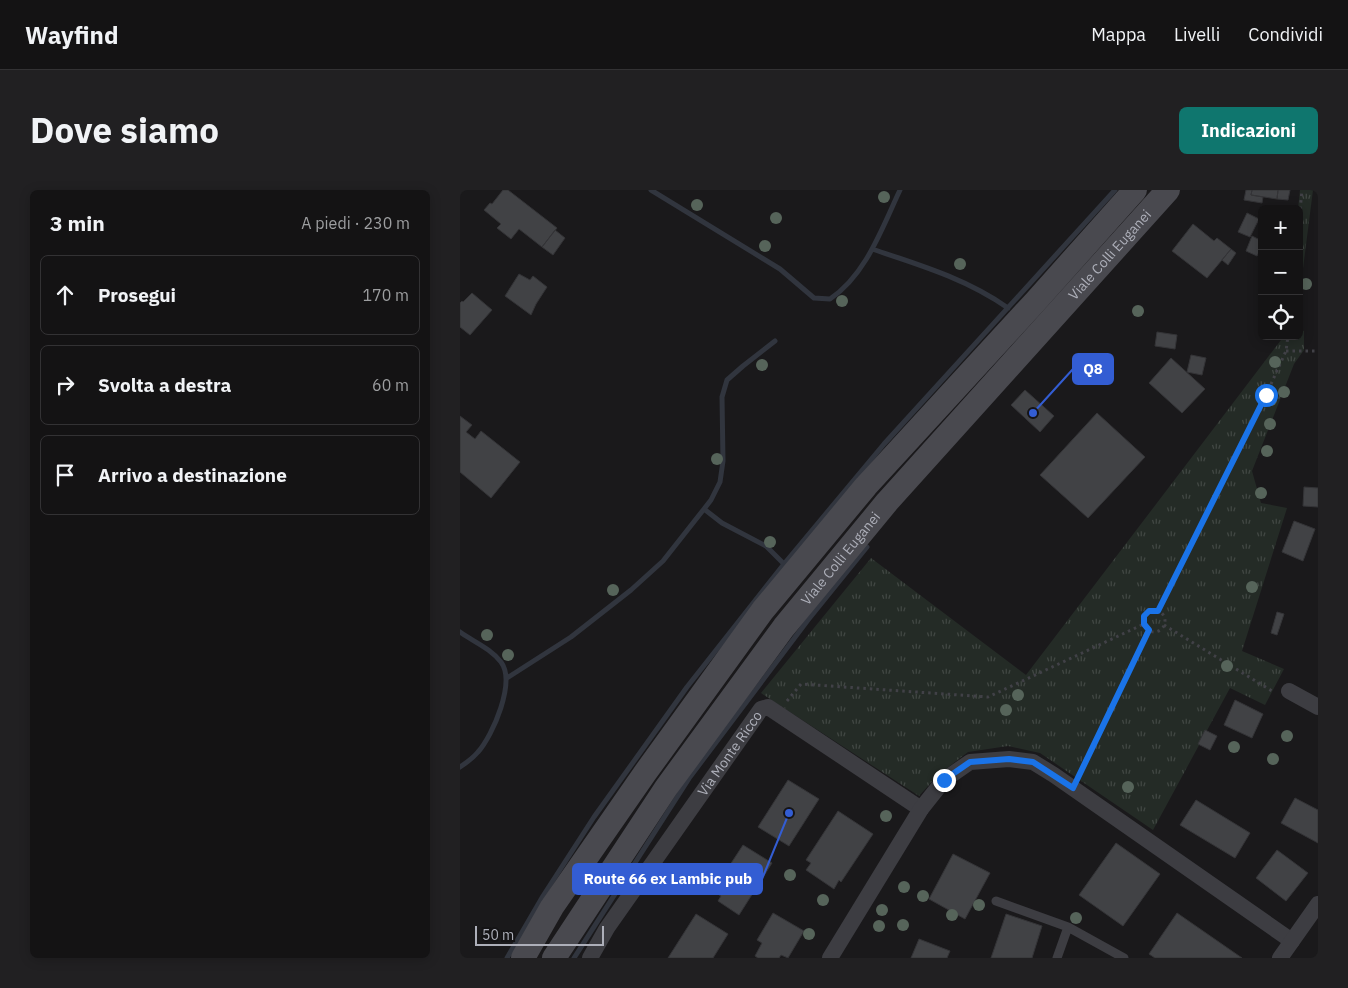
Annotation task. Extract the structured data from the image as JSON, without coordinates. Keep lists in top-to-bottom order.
{
  "streets": {
    "main road": ["Viale Colli Euganei"],
    "street": ["Via Monte Ricco"]
  },
  "places": ["Q8", "Route 66 ex Lambic pub"],
  "scale_bar": "50 m",
  "page": {
    "header": "Wayfind",
    "nav": ["Mappa", "Livelli", "Condividi"],
    "title": "Dove siamo",
    "buttons": "Indicazioni",
    "heading": ["3 min", "A piedi · 230 m"],
    "map_buttons": ["+", "−"],
    "list": [
      ["Prosegui", "170 m"],
      ["Svolta a destra", "60 m"],
      "Arrivo a destinazione"
    ],
    "scale": "50 m"
  }
}
